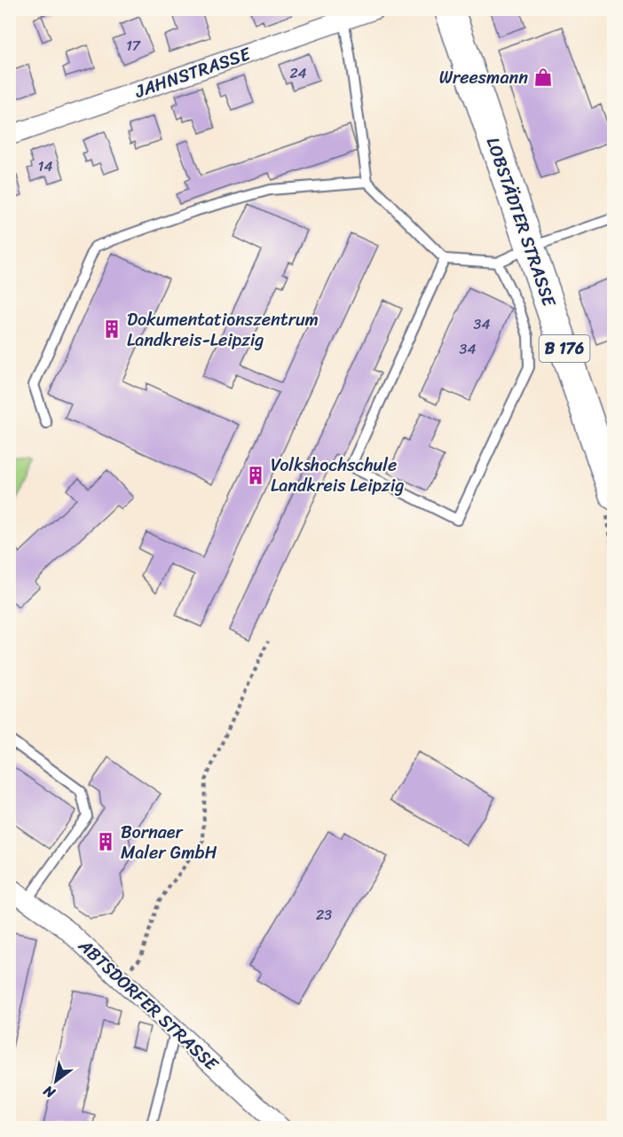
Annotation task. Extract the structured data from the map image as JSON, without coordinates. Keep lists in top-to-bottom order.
{
  "streets": {
    "main road": ["LOBSTÄDTER STRASSE", "B 176"],
    "street": ["JAHNSTRASSE", "ABTSDORFER STRASSE"]
  },
  "places": {
    "shop": ["Wreesmann"],
    "building": ["Dokumentationszentrum Landkreis-Leipzig", "Volkshochschule Landkreis Leipzig", "Bornaer Maler GmbH"]
  },
  "house_numbers": [
    "17",
    "24",
    "14",
    "34",
    "34",
    "23"
  ],
  "north": "bottom left"
}
